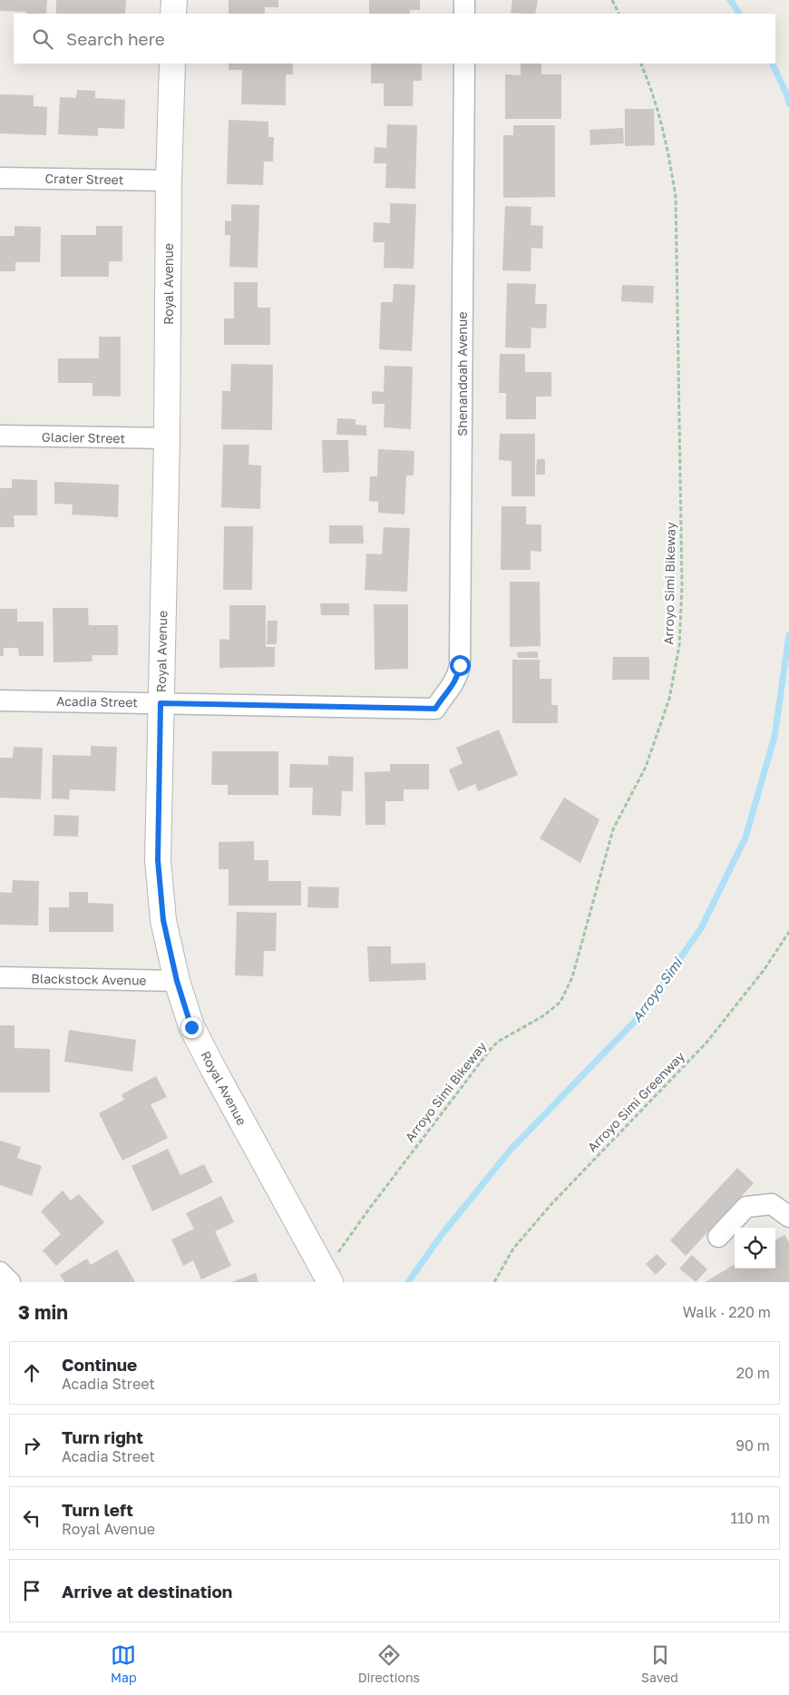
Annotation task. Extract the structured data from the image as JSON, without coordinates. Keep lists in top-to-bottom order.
{
  "streets": {
    "main road": ["Royal Avenue"],
    "street": [
      "Crater Street",
      "Shenandoah Avenue",
      "Glacier Street",
      "Acadia Street",
      "Blackstock Avenue"
    ],
    "path": ["Arroyo Simi Bikeway", "Arroyo Simi Greenway"]
  },
  "crossings": [
    ["Crater Street", "Royal Avenue"],
    ["Royal Avenue", "Glacier Street"],
    ["Royal Avenue", "Acadia Street"],
    ["Royal Avenue", "Blackstock Avenue"],
    ["Shenandoah Avenue", "Acadia Street"]
  ],
  "water": ["Arroyo Simi"],
  "page": {
    "search": "Search here",
    "heading": ["3 min", "Walk · 220 m"],
    "list": [
      ["Continue", "Acadia Street", "20 m"],
      ["Turn right", "Acadia Street", "90 m"],
      ["Turn left", "Royal Avenue", "110 m"],
      "Arrive at destination"
    ],
    "nav": ["Map", "Directions", "Saved"]
  }
}
